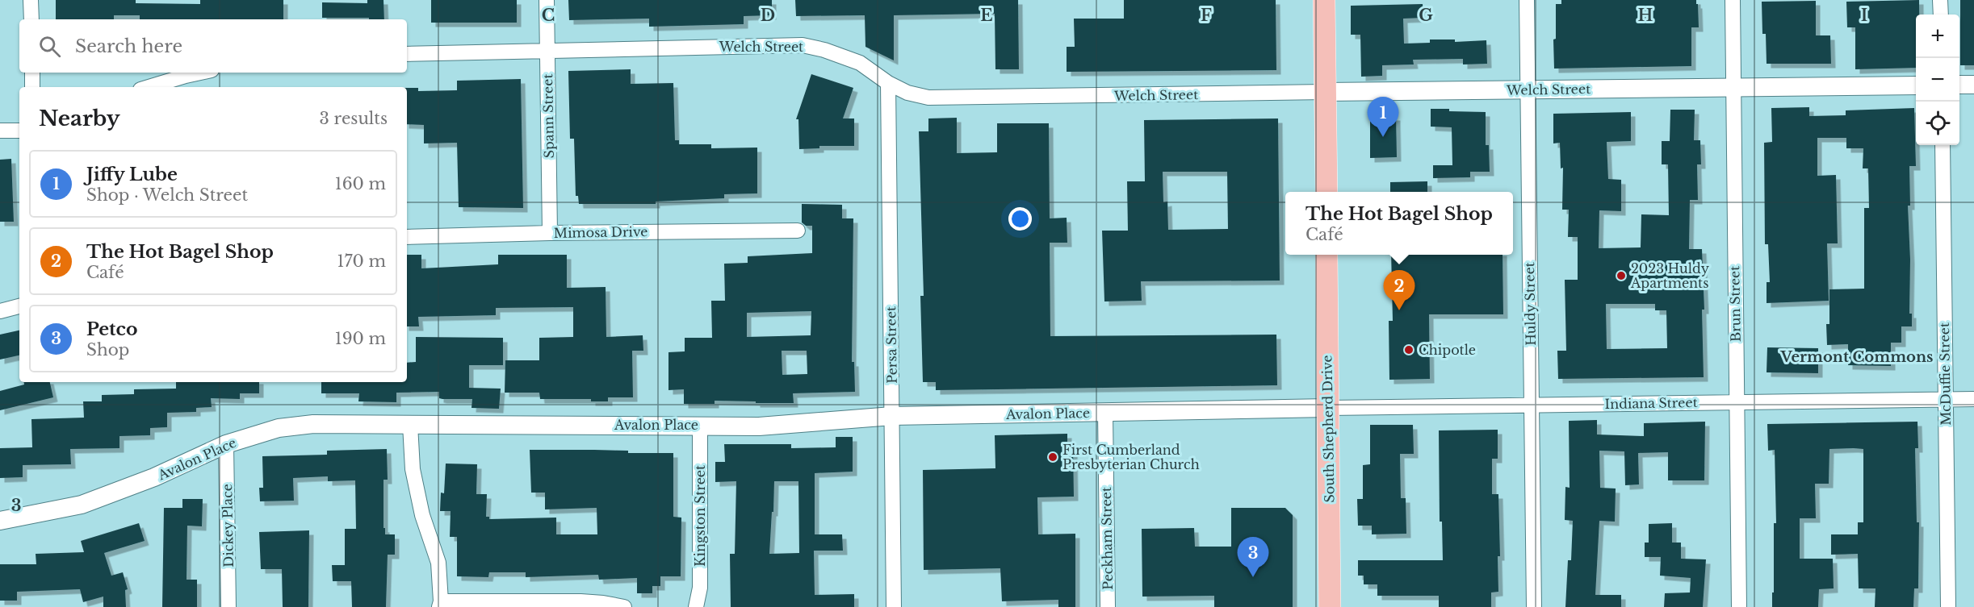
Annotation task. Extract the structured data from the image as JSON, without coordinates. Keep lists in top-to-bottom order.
{
  "streets": {
    "main road": ["South Shepherd Drive"],
    "street": [
      "Welch Street",
      "Spann Street",
      "Mimosa Drive",
      "Huldy Street",
      "Brun Street",
      "Persa Street",
      "McDuffie Street",
      "Indiana Street",
      "Avalon Place",
      "Kingston Street",
      "Dickey Place",
      "Peckham Street"
    ]
  },
  "crossings": [
    ["Welch Street", "Spann Street"],
    ["Welch Street", "Huldy Street"],
    ["Welch Street", "Brun Street"],
    ["Welch Street", "Persa Street"],
    ["Spann Street", "Mimosa Drive"],
    ["Huldy Street", "Indiana Street"],
    ["Brun Street", "Indiana Street"],
    ["Persa Street", "Avalon Place"],
    ["McDuffie Street", "Indiana Street"],
    ["Indiana Street", "Avalon Place"],
    ["Indiana Street", "South Shepherd Drive"],
    ["Avalon Place", "South Shepherd Drive"],
    ["Avalon Place", "Kingston Street"],
    ["Avalon Place", "Dickey Place"],
    ["Avalon Place", "Peckham Street"]
  ],
  "districts": ["Vermont Commons"],
  "places": ["2023 Huldy Apartments", "Chipotle", "First Cumberland Presbyterian Church"],
  "page": {
    "map_buttons": ["+", "−"],
    "search": "Search here",
    "heading": ["Nearby", "3 results"],
    "pins": ["1", "2", "3"],
    "list": [
      {
        "mark": "1",
        "name": "Jiffy Lube",
        "note": "Shop · Welch Street",
        "value": "160 m"
      },
      {
        "mark": "2",
        "name": "The Hot Bagel Shop",
        "note": "Café",
        "value": "170 m"
      },
      {
        "mark": "3",
        "name": "Petco",
        "note": "Shop",
        "value": "190 m"
      }
    ],
    "popup": ["The Hot Bagel Shop", "Café"]
  },
  "grid": {
    "columns": [
      "C",
      "D",
      "E",
      "F",
      "G",
      "H",
      "I"
    ],
    "rows": ["3"]
  }
}
